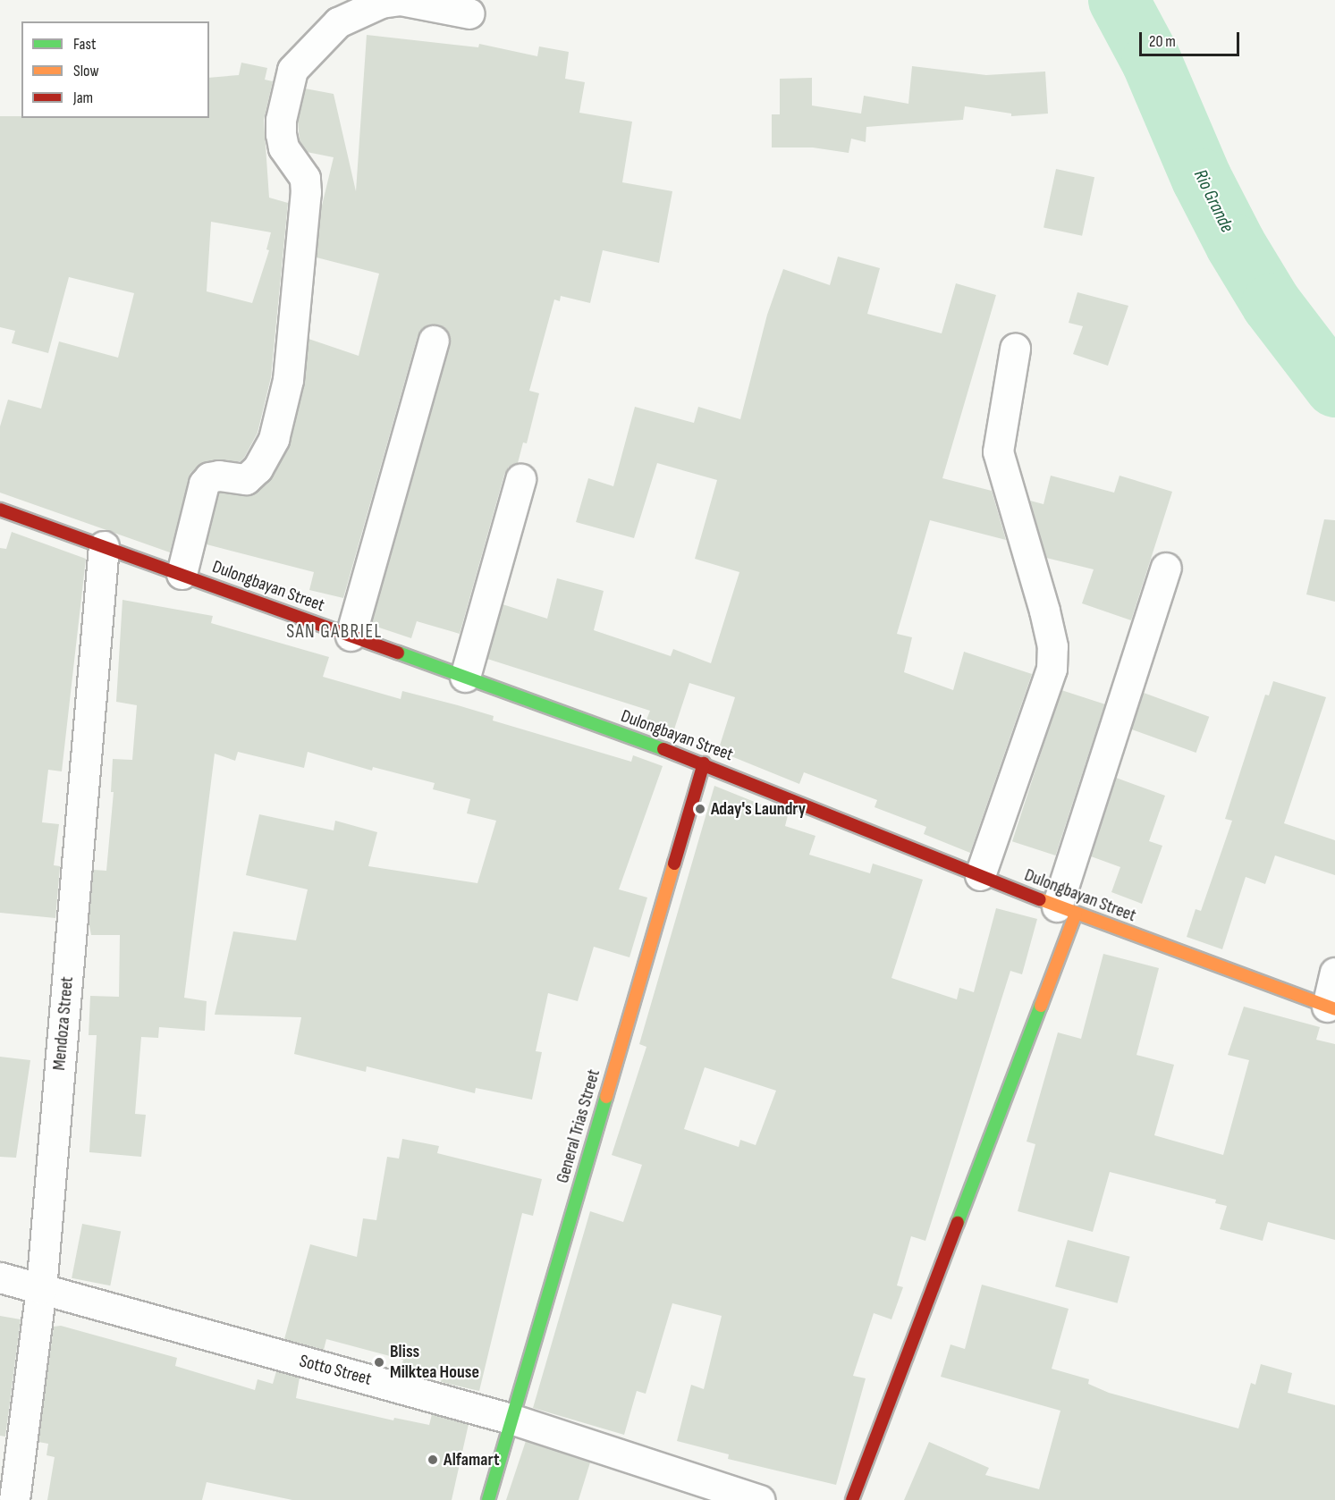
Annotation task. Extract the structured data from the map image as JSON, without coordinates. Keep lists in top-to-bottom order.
{
  "streets": {
    "street": [
      "Dulongbayan Street",
      "Mendoza Street",
      "General Trias Street",
      "Sotto Street"
    ]
  },
  "crossings": [
    ["Dulongbayan Street", "Mendoza Street"],
    ["Dulongbayan Street", "General Trias Street"],
    ["Mendoza Street", "Sotto Street"],
    ["General Trias Street", "Sotto Street"]
  ],
  "districts": ["SAN GABRIEL"],
  "water": ["Rio Grande"],
  "places": ["Aday's Laundry", "Bliss Milktea House", "Alfamart"],
  "legend": ["Fast", "Slow", "Jam"],
  "scale_bar": "20 m"
}
